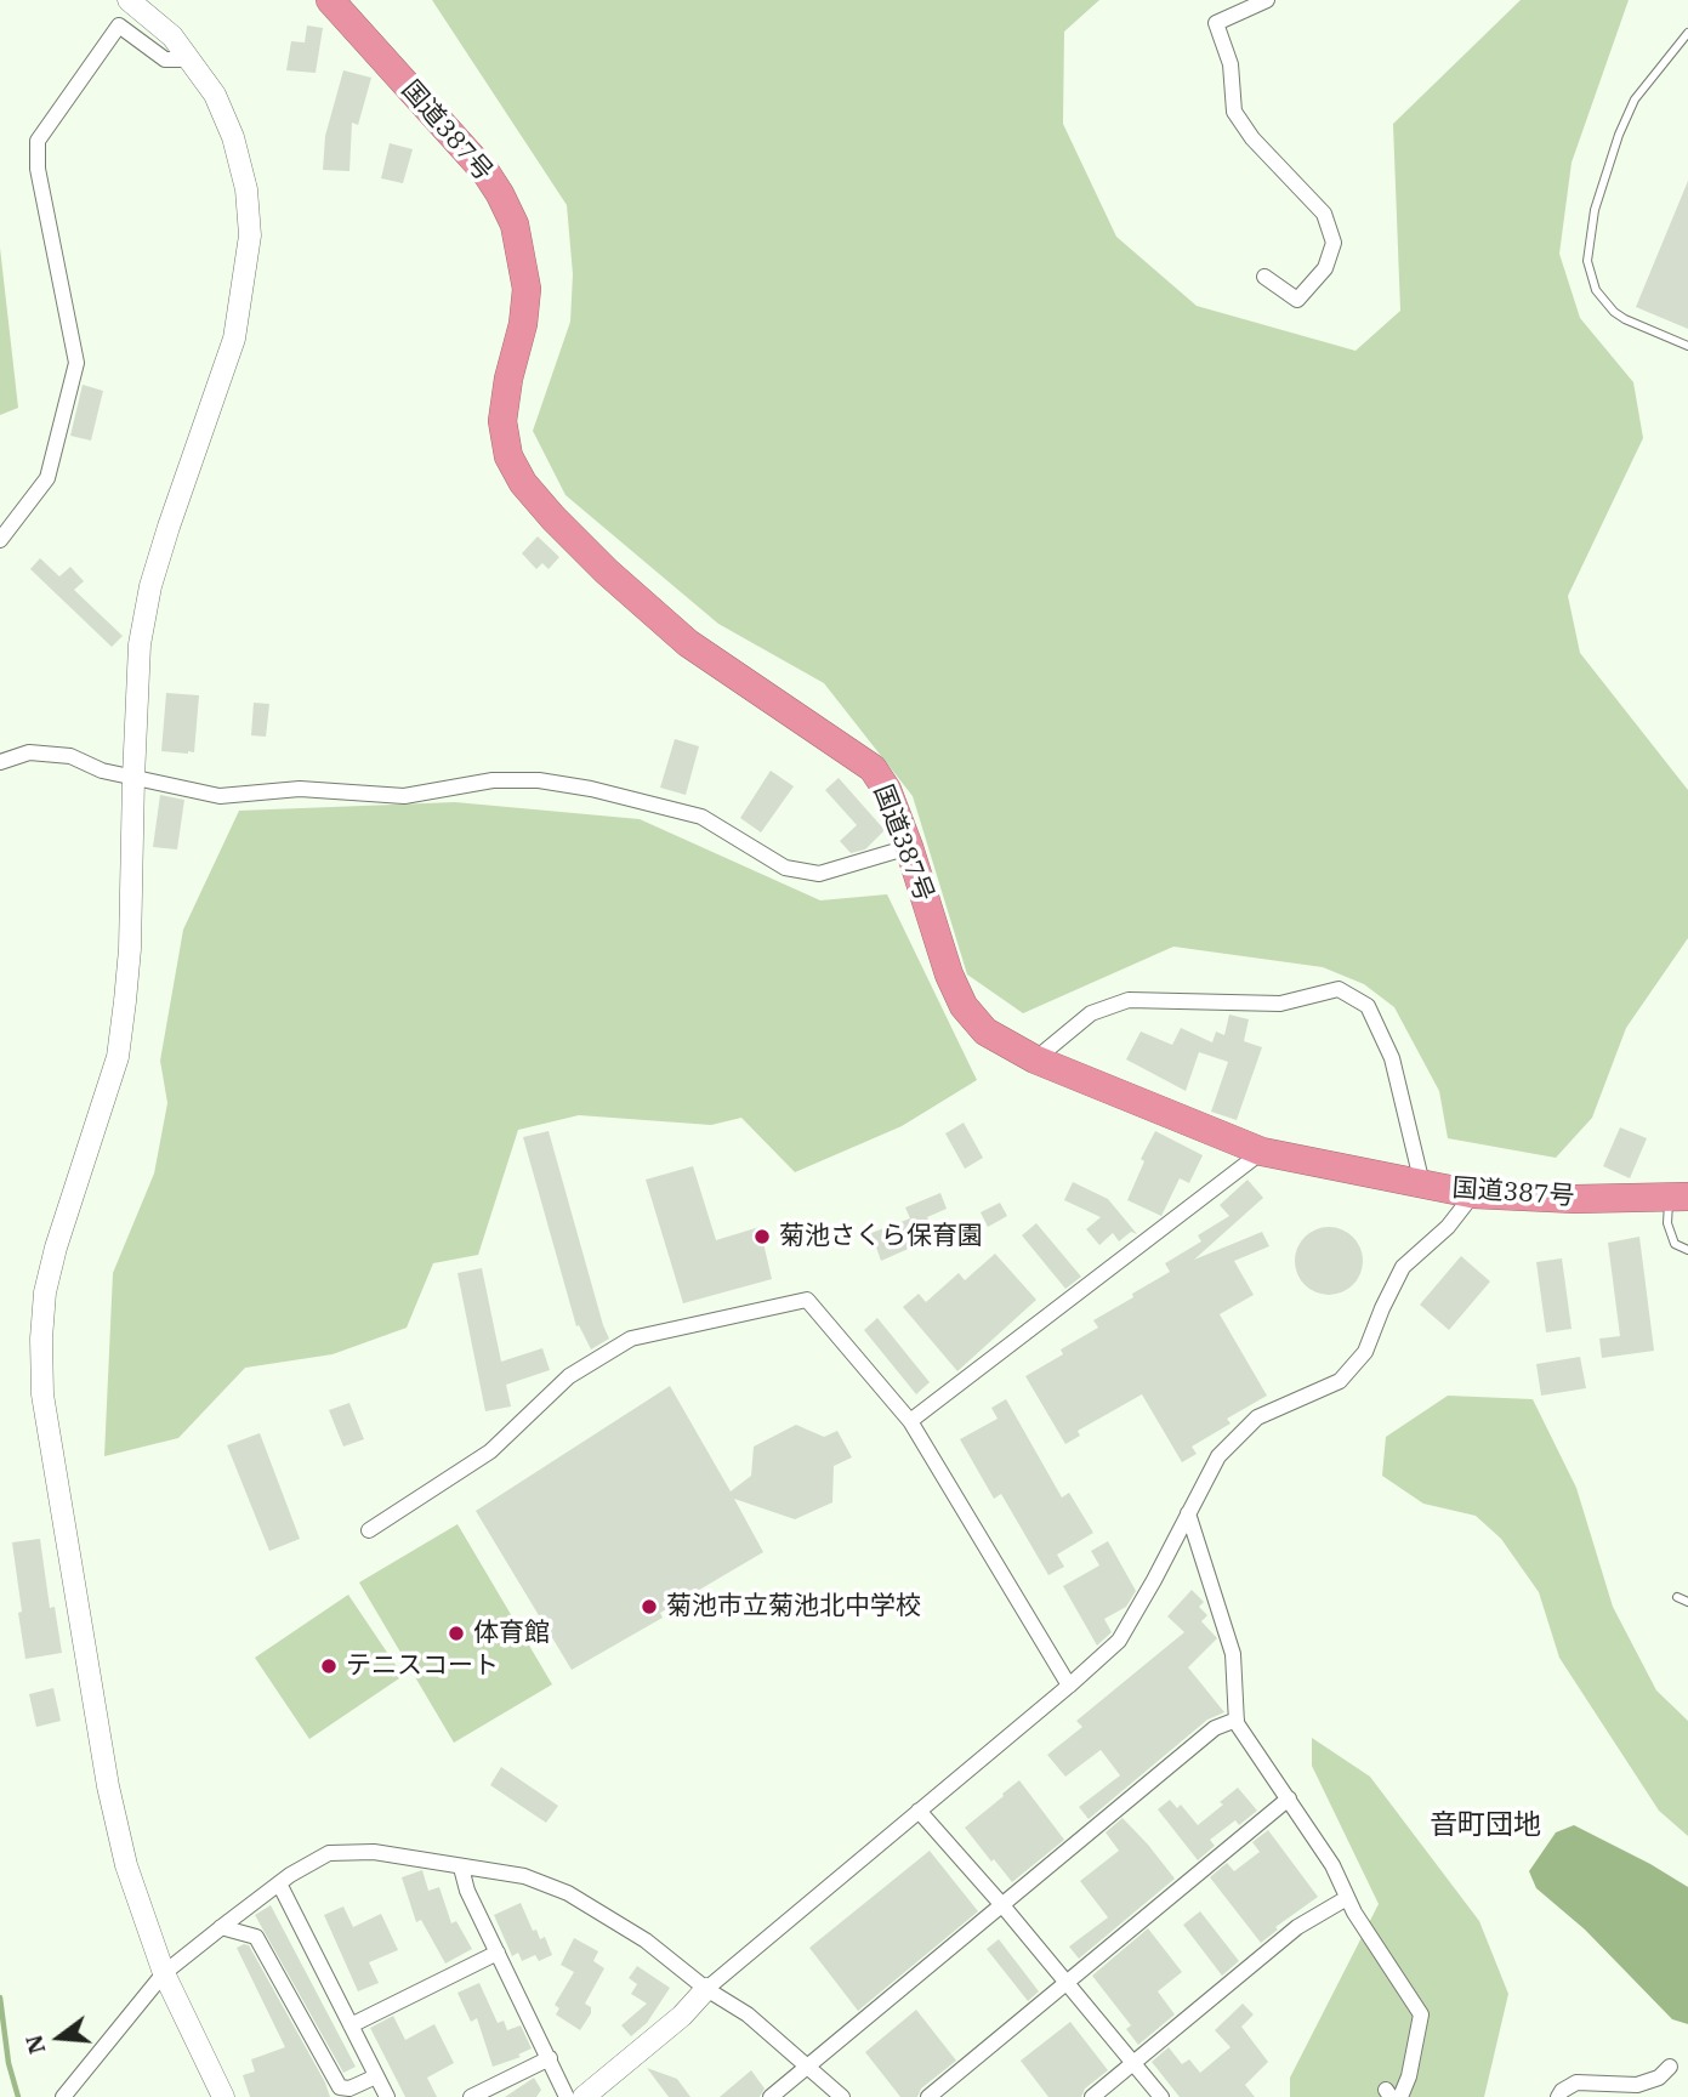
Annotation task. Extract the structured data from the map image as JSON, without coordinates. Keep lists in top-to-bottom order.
{
  "streets": {
    "highway": ["国道387号"]
  },
  "districts": ["音町団地"],
  "places": [
    "菊池さくら保育園",
    "菊池市立菊池北中学校",
    "体育館",
    "テニスコート"
  ],
  "north": "left"
}
